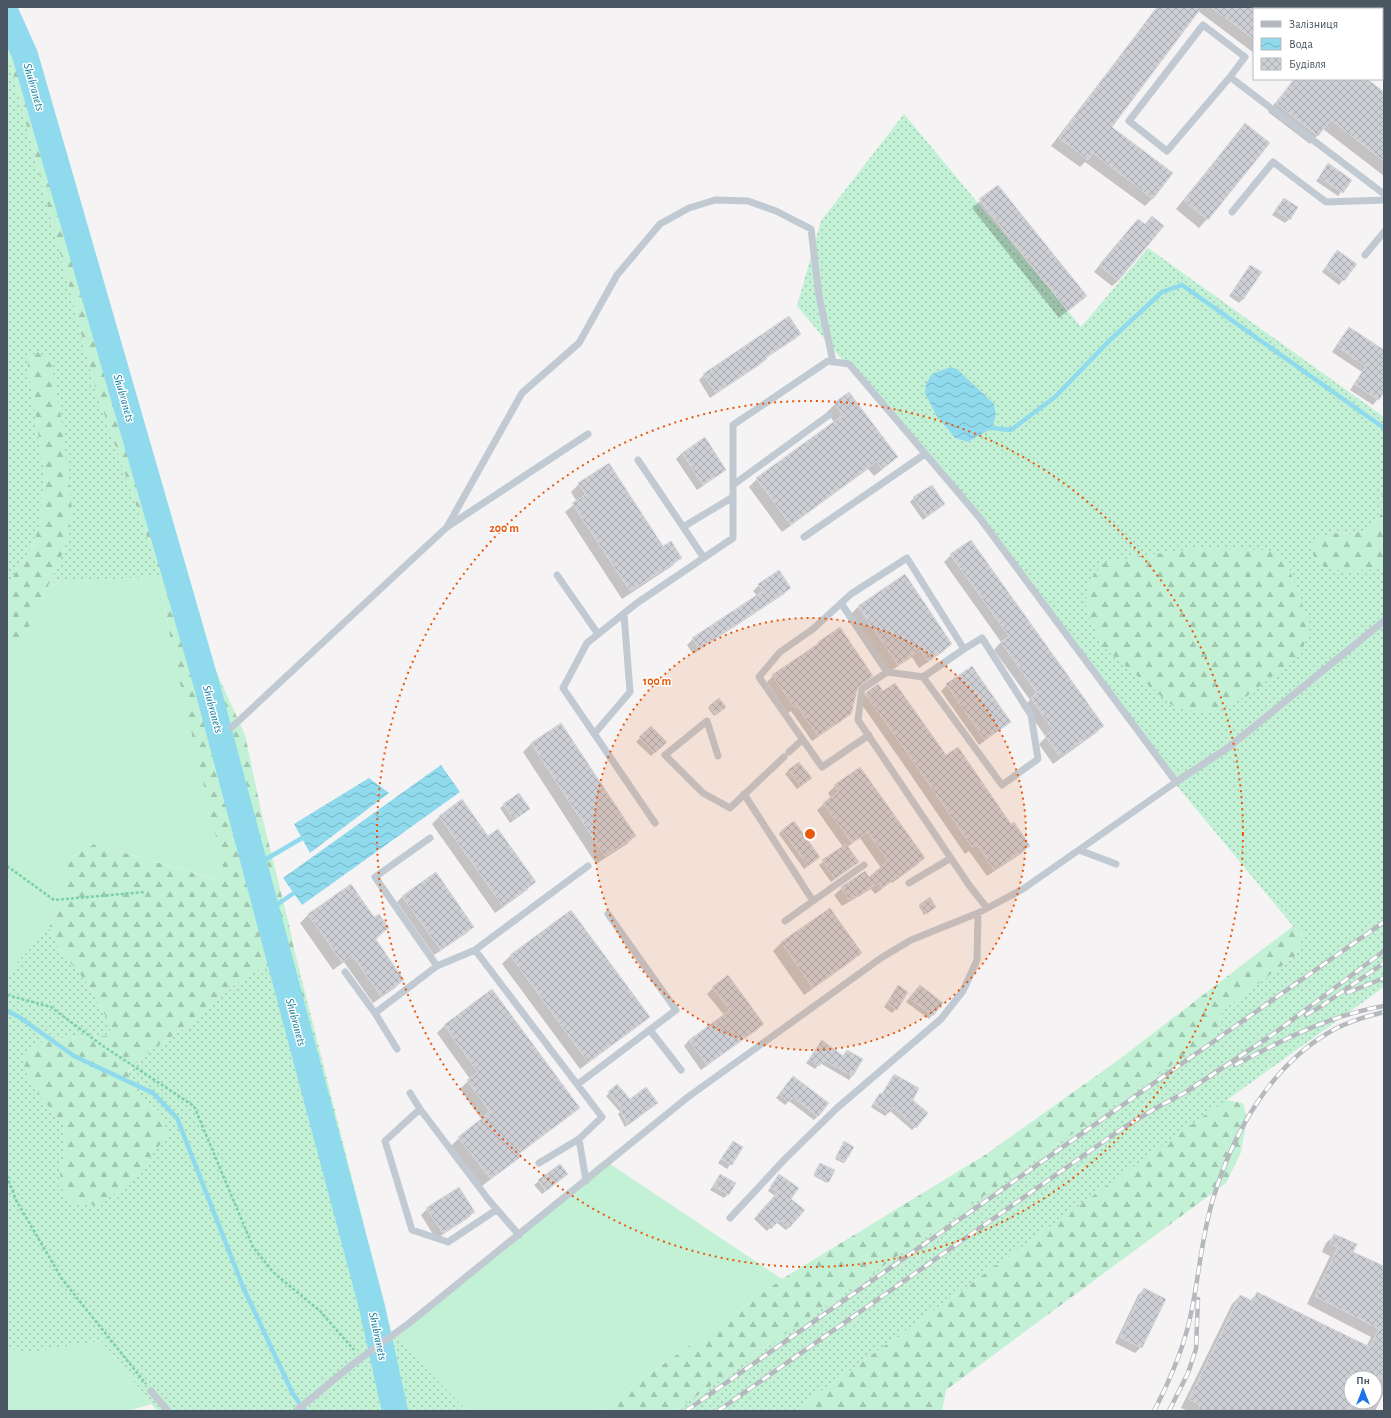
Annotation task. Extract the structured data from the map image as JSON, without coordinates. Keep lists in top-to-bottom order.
{
  "water": ["Shubranets"],
  "legend": ["Залізниця", "Вода", "Будівля"],
  "north": "top",
  "rings": ["200 m", "100 m"]
}
